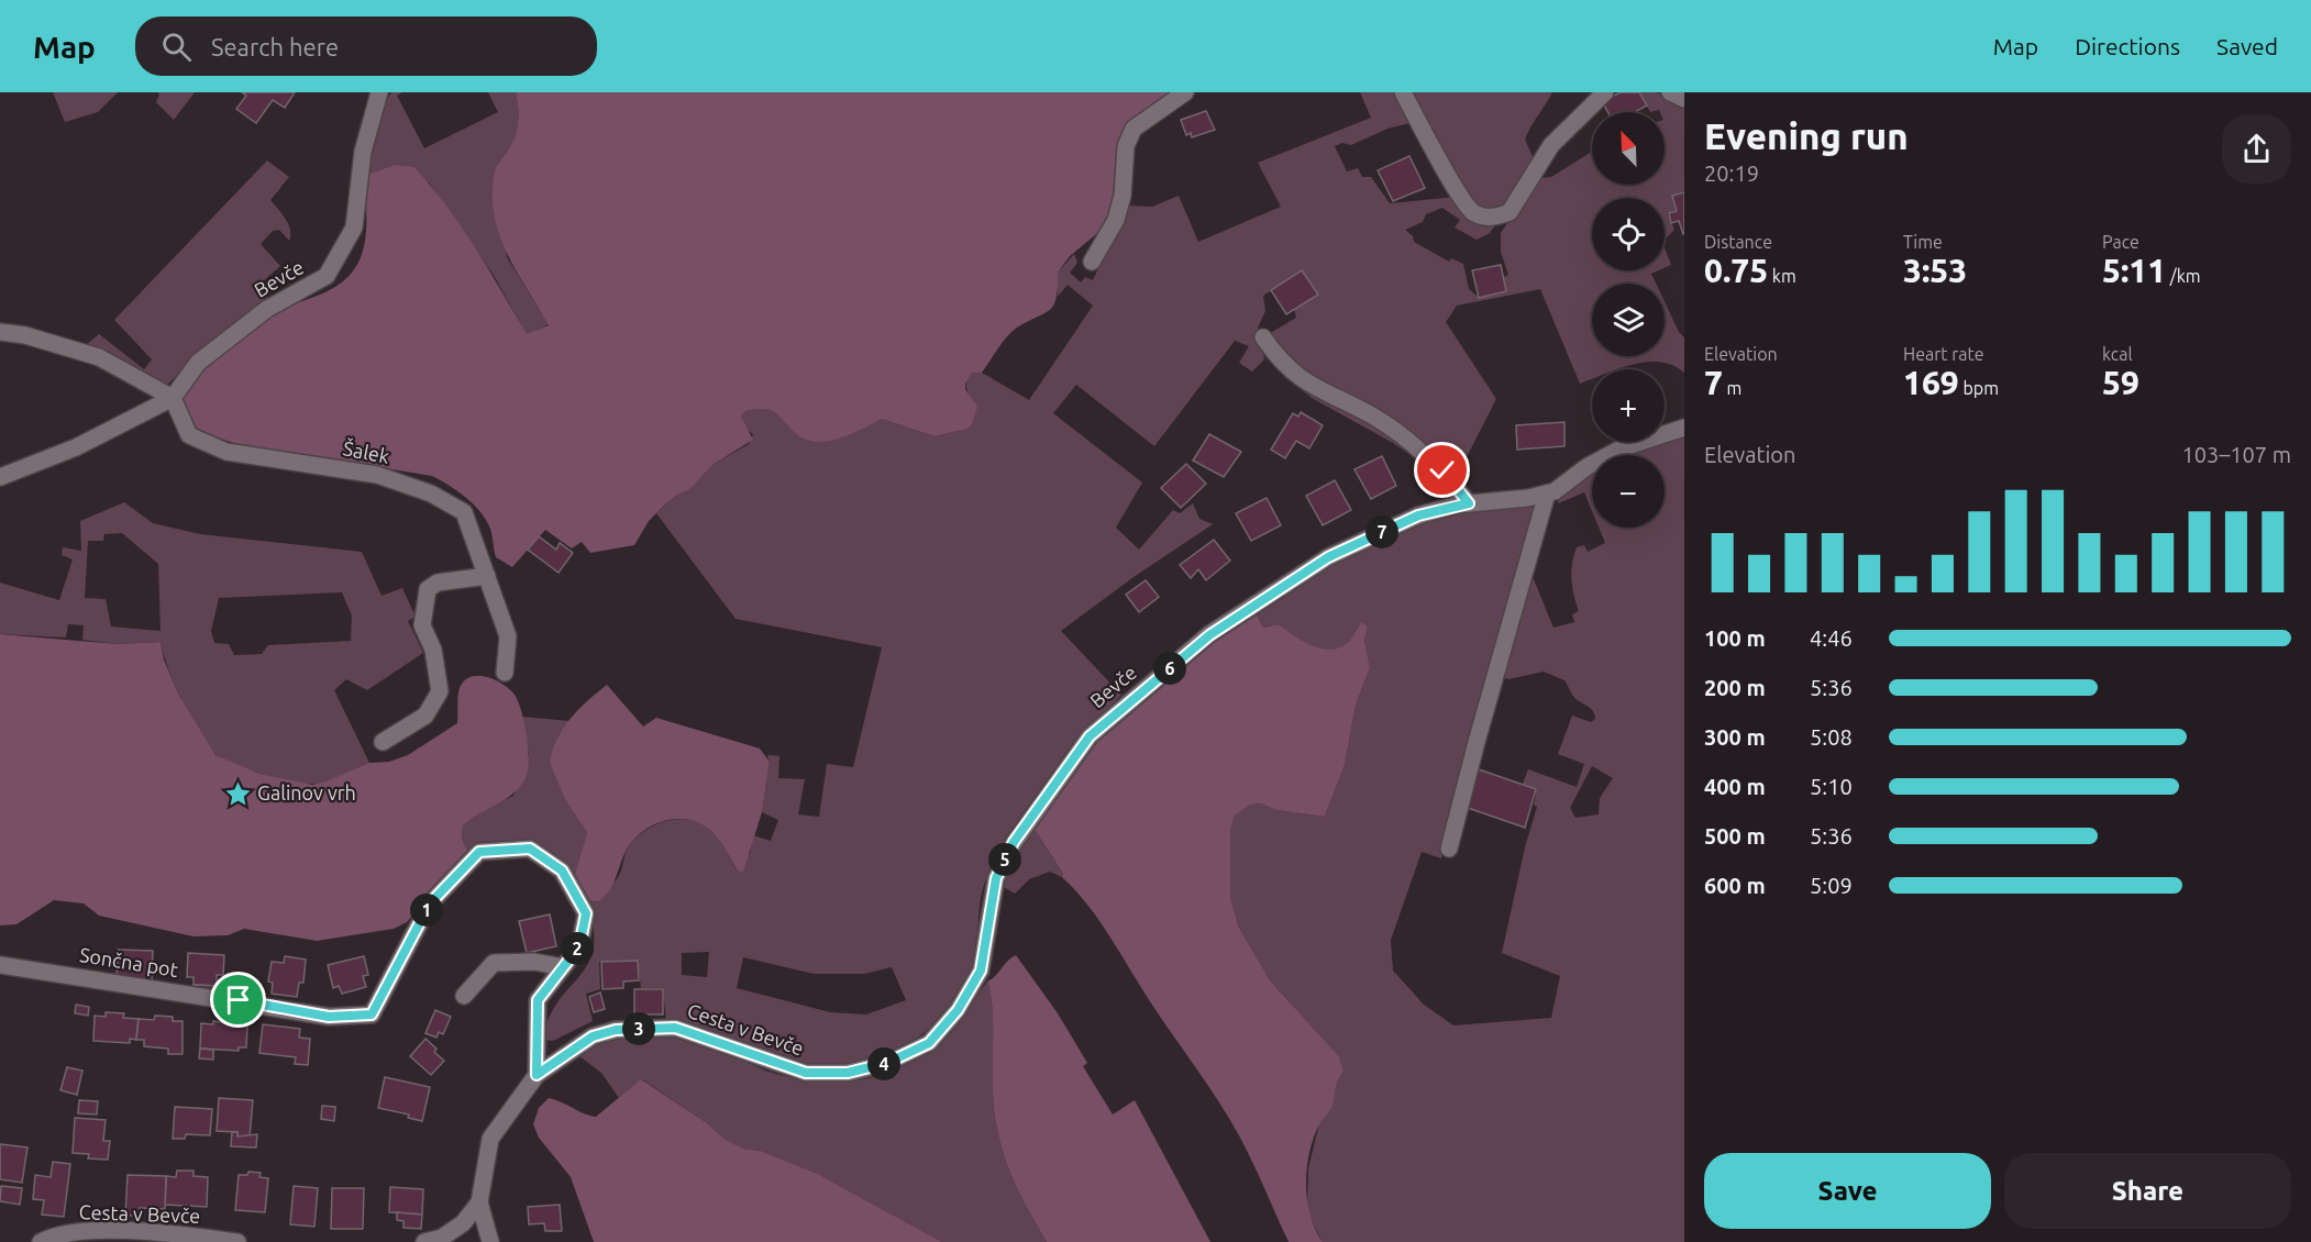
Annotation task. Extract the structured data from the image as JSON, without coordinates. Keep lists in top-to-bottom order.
{
  "streets": {
    "street": [
      "Bevče",
      "Šalek",
      "Sončna pot",
      "Cesta v Bevče"
    ]
  },
  "crossings": [
    ["Bevče", "Šalek"],
    ["Bevče", "Cesta v Bevče"],
    ["Sončna pot", "Cesta v Bevče"]
  ],
  "places": {
    "place": ["Galinov vrh"]
  },
  "north": "top left",
  "page": {
    "header": "Map",
    "search": "Search here",
    "nav": ["Map", "Directions", "Saved"],
    "heading": ["Evening run", "20:19"],
    "map_buttons": ["+", "−"],
    "stats": [
      ["Distance", "0.75 km"],
      ["Time", "3:53"],
      ["Pace", "5:11 /km"],
      ["Elevation", "7 m"],
      ["Heart rate", "169 bpm"],
      ["kcal", "59"]
    ],
    "chart": ["Elevation", "103–107 m"],
    "pins": [
      "7",
      "6",
      "5",
      "1",
      "2",
      "3",
      "4"
    ],
    "list": [
      {
        "name": "100 m",
        "note": "4:46"
      },
      {
        "name": "200 m",
        "note": "5:36"
      },
      {
        "name": "300 m",
        "note": "5:08"
      },
      {
        "name": "400 m",
        "note": "5:10"
      },
      {
        "name": "500 m",
        "note": "5:36"
      },
      {
        "name": "600 m",
        "note": "5:09"
      }
    ],
    "buttons": ["Save", "Share"]
  }
}
